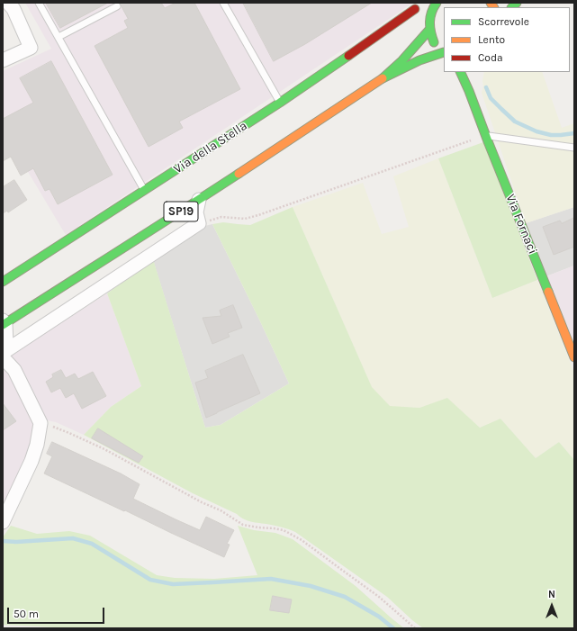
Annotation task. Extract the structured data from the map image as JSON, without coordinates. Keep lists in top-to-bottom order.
{
  "streets": {
    "street": ["Via della Stella", "SP19", "Via Fornaci"]
  },
  "legend": ["Scorrevole", "Lento", "Coda"],
  "scale_bar": "50 m",
  "north": "top"
}
